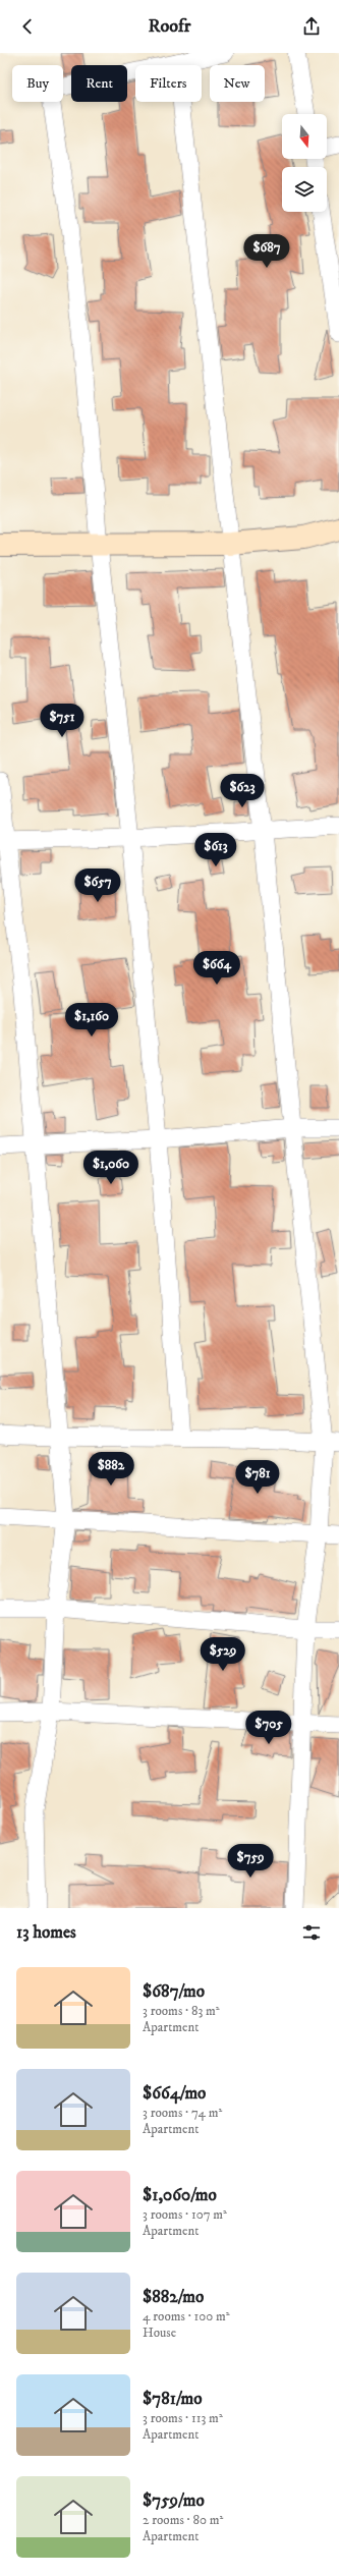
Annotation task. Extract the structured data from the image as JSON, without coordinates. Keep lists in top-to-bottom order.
{
  "north": "bottom",
  "page": {
    "header": "Roofr",
    "chip": [
      "Buy",
      "Rent",
      "Filters",
      "New"
    ],
    "price": [
      "$687",
      "$751",
      "$623",
      "$613",
      "$657",
      "$664",
      "$1,160",
      "$1,060",
      "$882",
      "$781",
      "$529",
      "$705",
      "$759"
    ],
    "heading": "13 homes",
    "list": [
      {
        "name": "$687/mo",
        "note": "3 rooms · 83 m² · Apartment"
      },
      {
        "name": "$664/mo",
        "note": "3 rooms · 74 m² · Apartment"
      },
      {
        "name": "$1,060/mo",
        "note": "3 rooms · 107 m² · Apartment"
      },
      {
        "name": "$882/mo",
        "note": "4 rooms · 100 m² · House"
      },
      {
        "name": "$781/mo",
        "note": "3 rooms · 113 m² · Apartment"
      },
      {
        "name": "$759/mo",
        "note": "2 rooms · 80 m² · Apartment"
      }
    ]
  }
}
